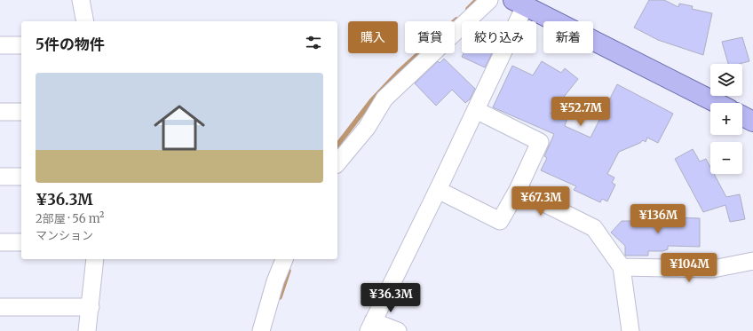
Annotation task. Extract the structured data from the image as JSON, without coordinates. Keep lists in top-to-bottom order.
{
  "page": {
    "chip": [
      "購入",
      "賃貸",
      "絞り込み",
      "新着"
    ],
    "heading": "5件の物件",
    "map_buttons": ["+", "−"],
    "list": [
      {
        "name": "¥36.3M",
        "note": "2部屋 · 56 m² · マンション"
      }
    ],
    "price": [
      "¥52.7M",
      "¥67.3M",
      "¥136M",
      "¥104M",
      "¥36.3M"
    ]
  }
}
